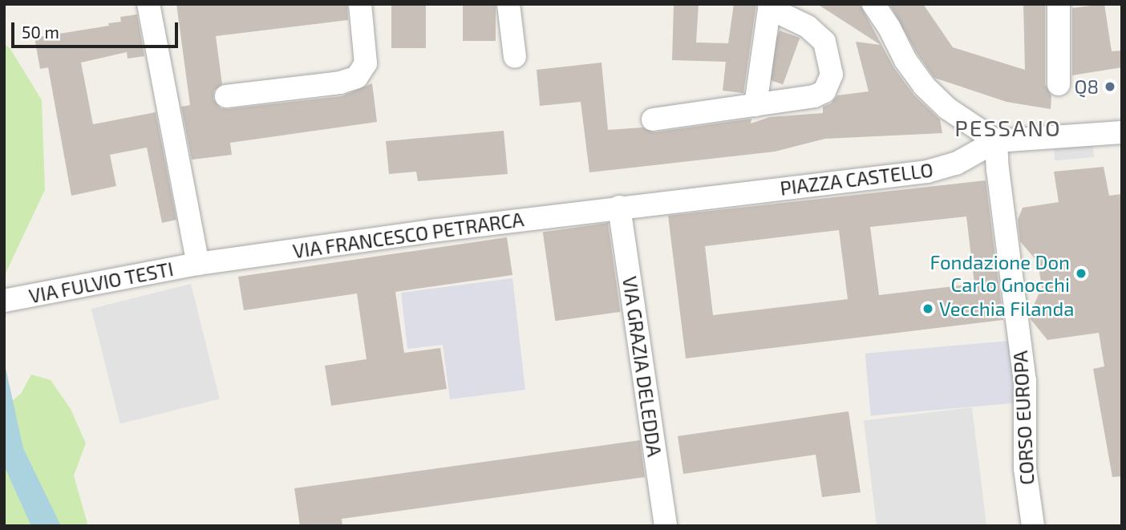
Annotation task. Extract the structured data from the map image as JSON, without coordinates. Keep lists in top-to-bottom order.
{
  "streets": {
    "street": [
      "PIAZZA CASTELLO",
      "VIA FRANCESCO PETRARCA",
      "VIA FULVIO TESTI",
      "VIA GRAZIA DELEDDA",
      "CORSO EUROPA"
    ]
  },
  "crossings": [
    ["PIAZZA CASTELLO", "VIA FRANCESCO PETRARCA"],
    ["PIAZZA CASTELLO", "VIA GRAZIA DELEDDA"],
    ["PIAZZA CASTELLO", "CORSO EUROPA"],
    ["VIA FRANCESCO PETRARCA", "VIA FULVIO TESTI"],
    ["VIA FRANCESCO PETRARCA", "VIA GRAZIA DELEDDA"]
  ],
  "districts": ["PESSANO"],
  "places": ["Q8", "Fondazione Don Carlo Gnocchi", "Vecchia Filanda"],
  "scale_bar": "50 m"
}
